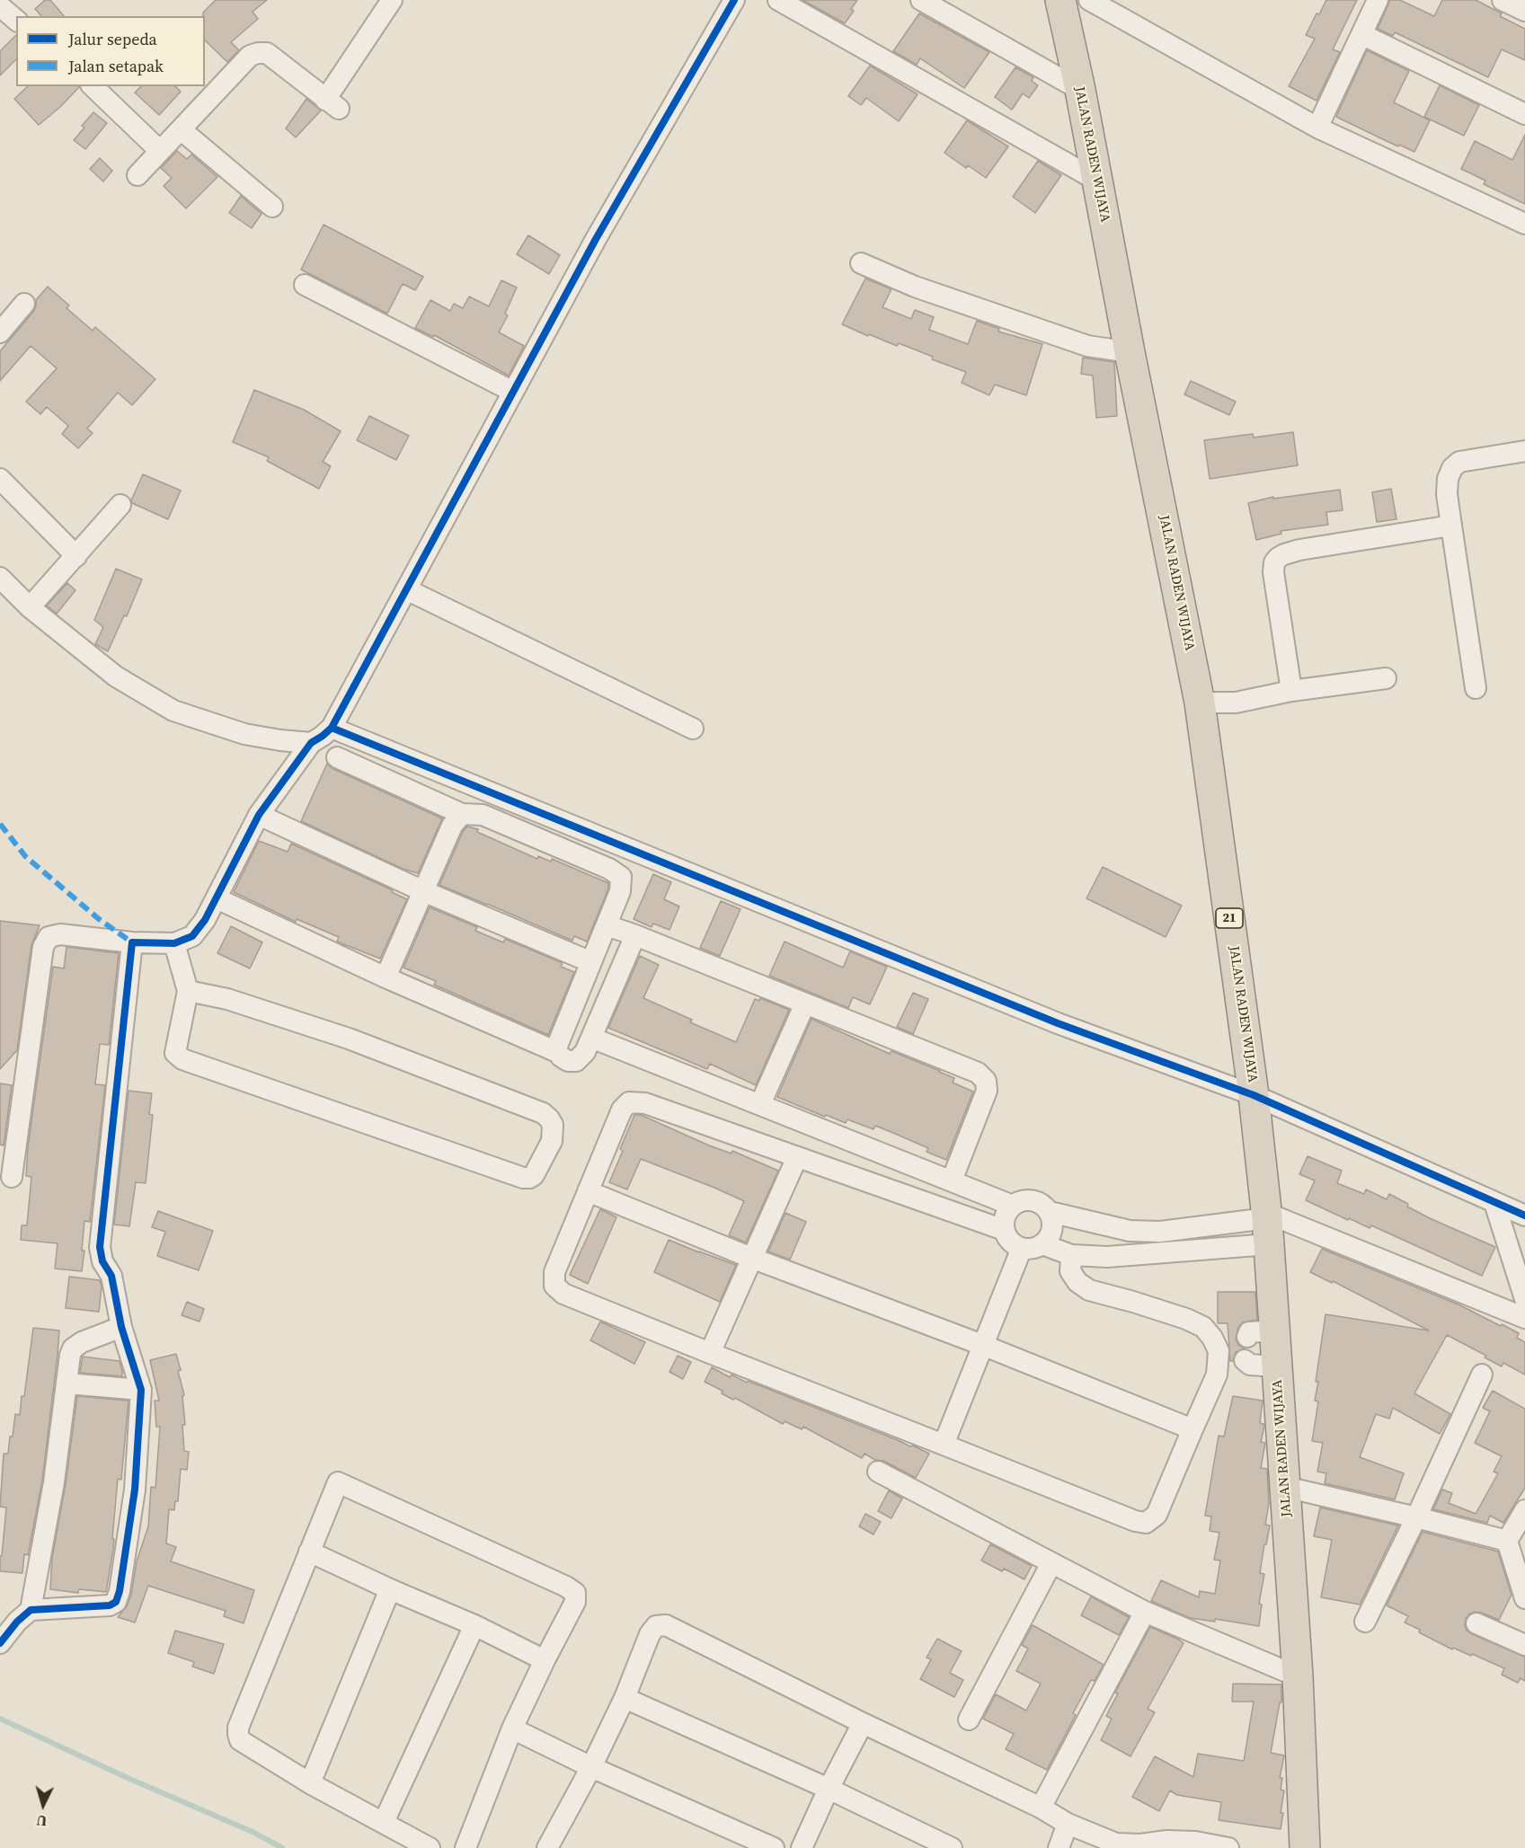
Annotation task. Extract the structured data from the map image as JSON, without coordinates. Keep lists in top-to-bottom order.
{
  "streets": {
    "highway": ["JALAN RADEN WIJAYA", "21"]
  },
  "legend": ["Jalur sepeda", "Jalan setapak"],
  "north": "bottom"
}
